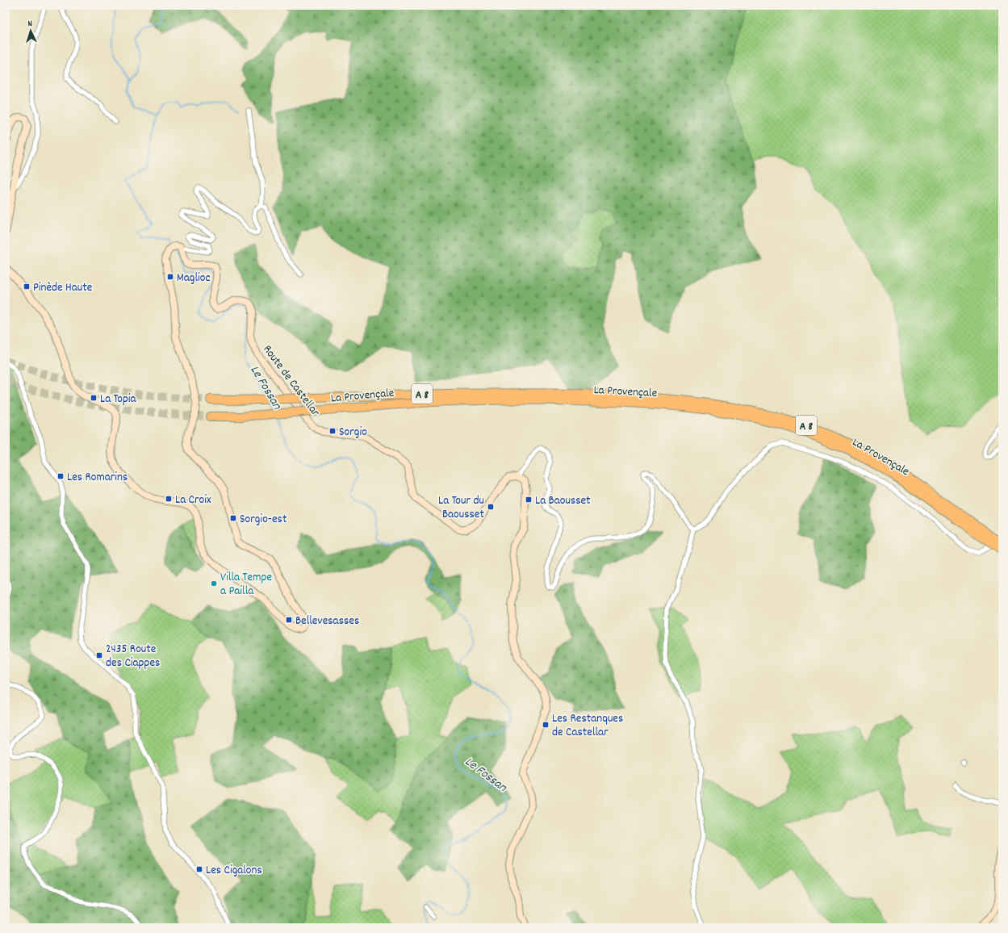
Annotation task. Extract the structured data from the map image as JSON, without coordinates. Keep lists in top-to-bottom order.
{
  "streets": {
    "highway": ["La Provençale", "A 8"],
    "street": ["Route de Castellar"]
  },
  "water": ["Le Fossan"],
  "places": {
    "transit": [
      "Maglioc",
      "Pinède Haute",
      "La Topia",
      "Sorgio",
      "Les Romarins",
      "La Croix",
      "La Baousset",
      "La Tour du Baousset",
      "Sorgio-est",
      "Bellevesasses",
      "2435 Route des Ciappes",
      "Les Restanques de Castellar",
      "Les Cigalons"
    ],
    "other": ["Villa Tempe a Pailla"]
  },
  "north": "top"
}
